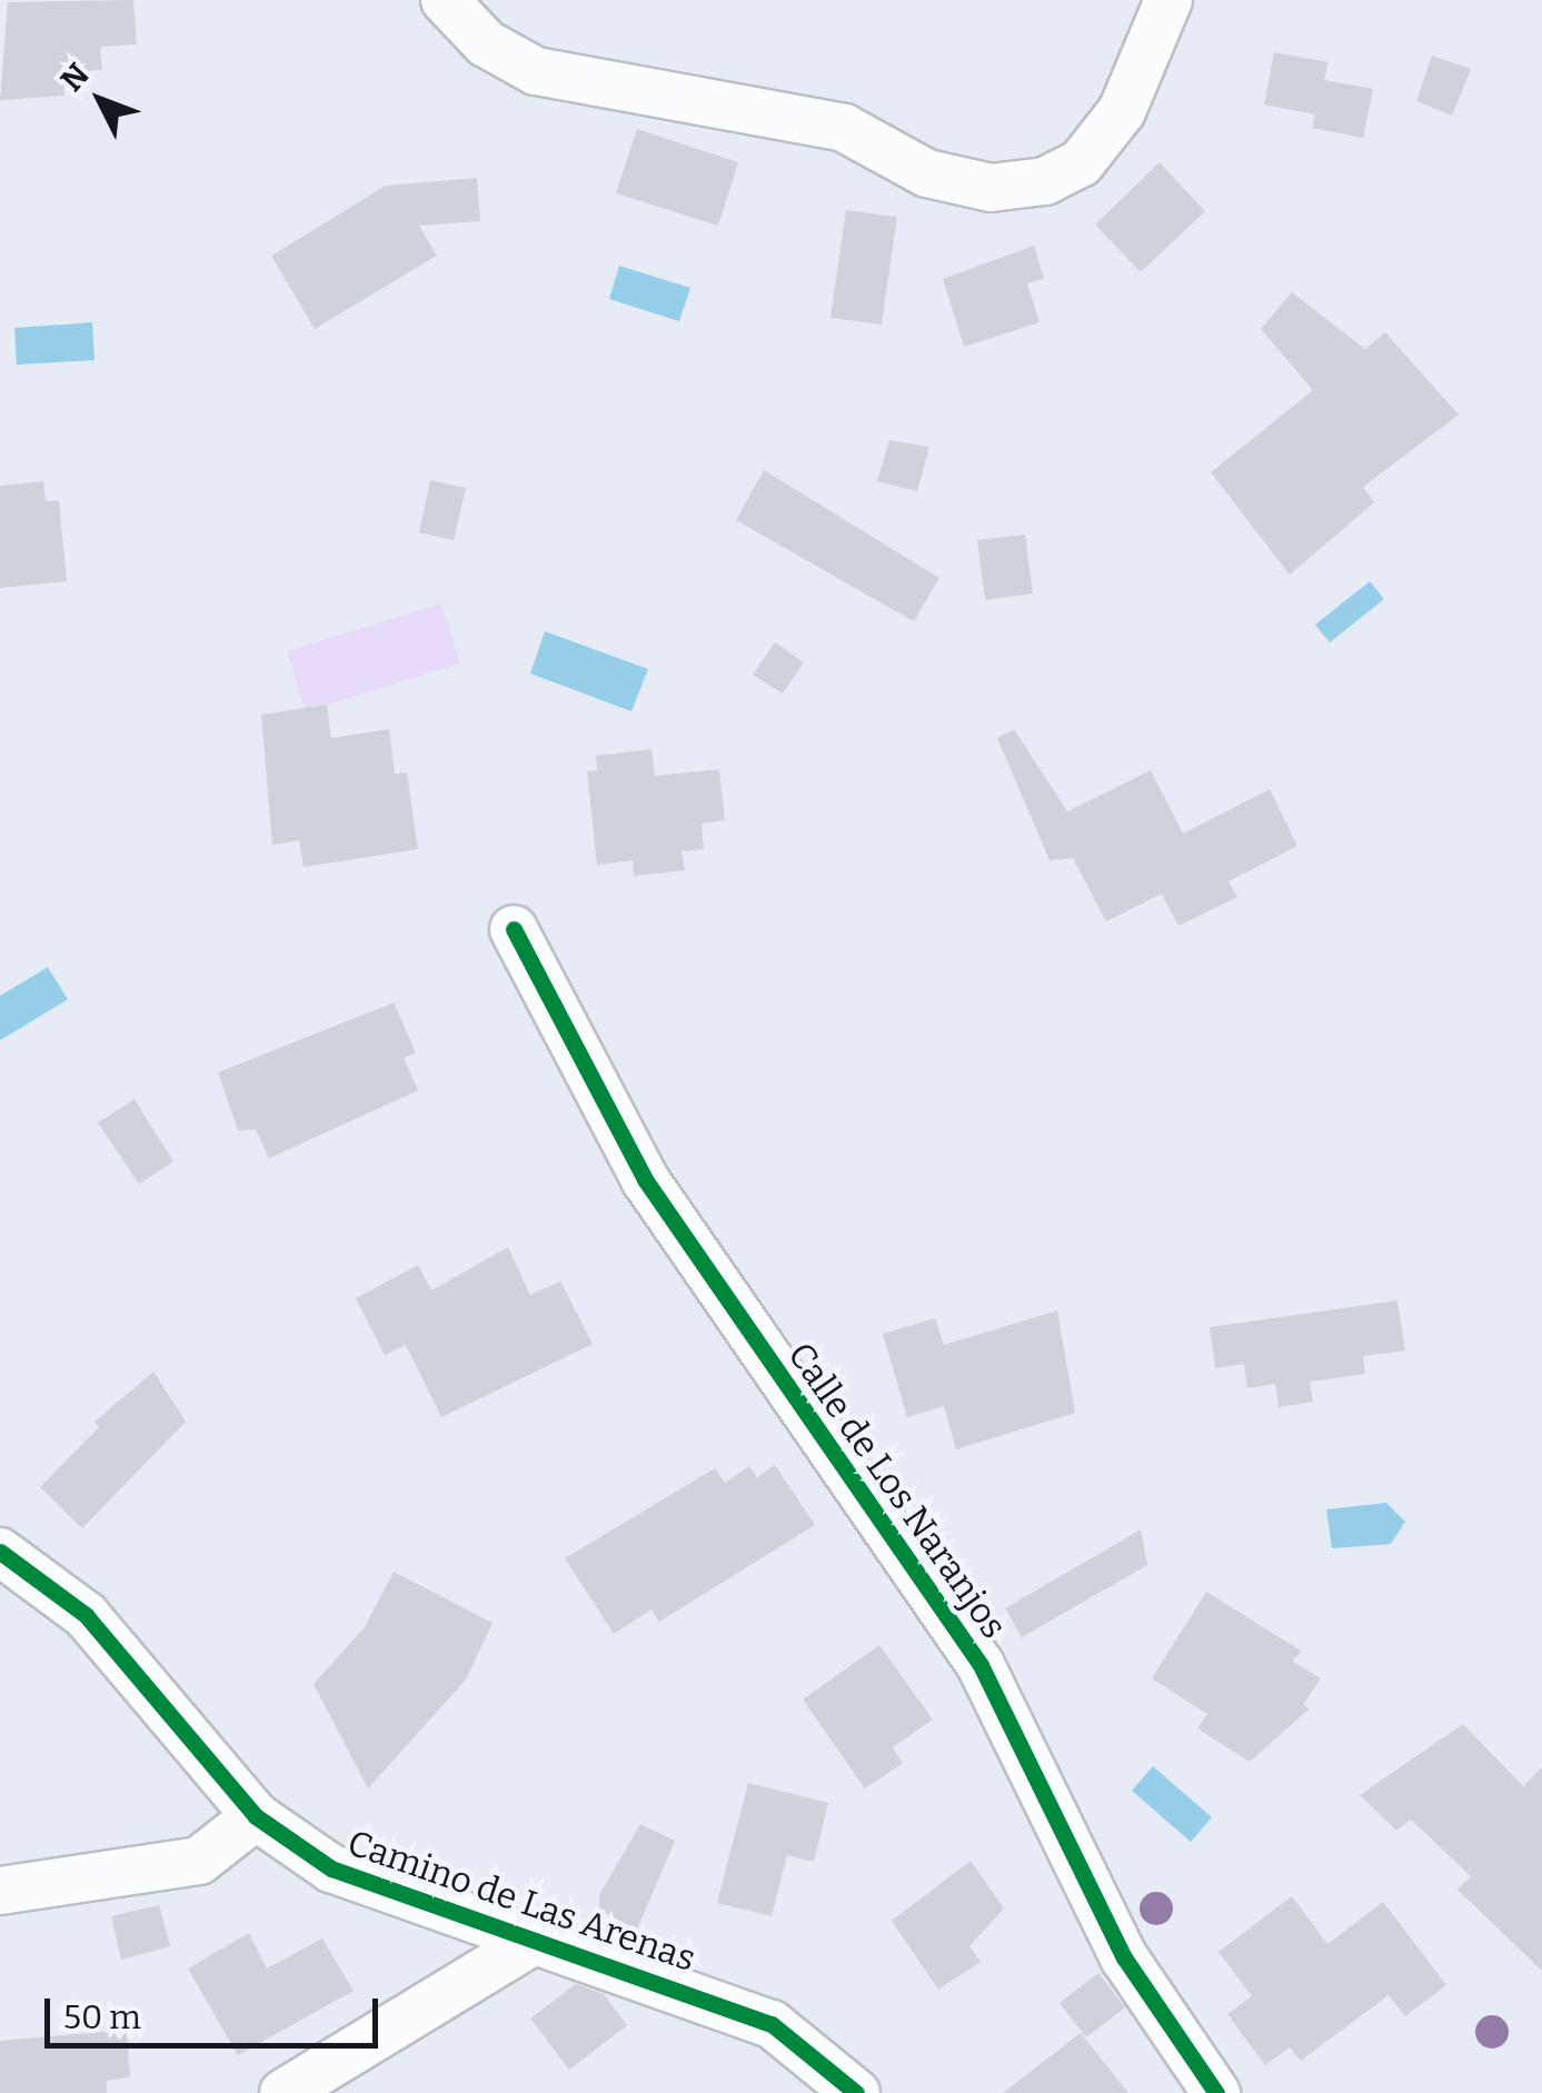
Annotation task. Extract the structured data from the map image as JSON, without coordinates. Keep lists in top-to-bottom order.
{
  "streets": {
    "street": ["Calle de Los Naranjos", "Camino de Las Arenas"]
  },
  "scale_bar": "50 m",
  "north": "top left"
}
